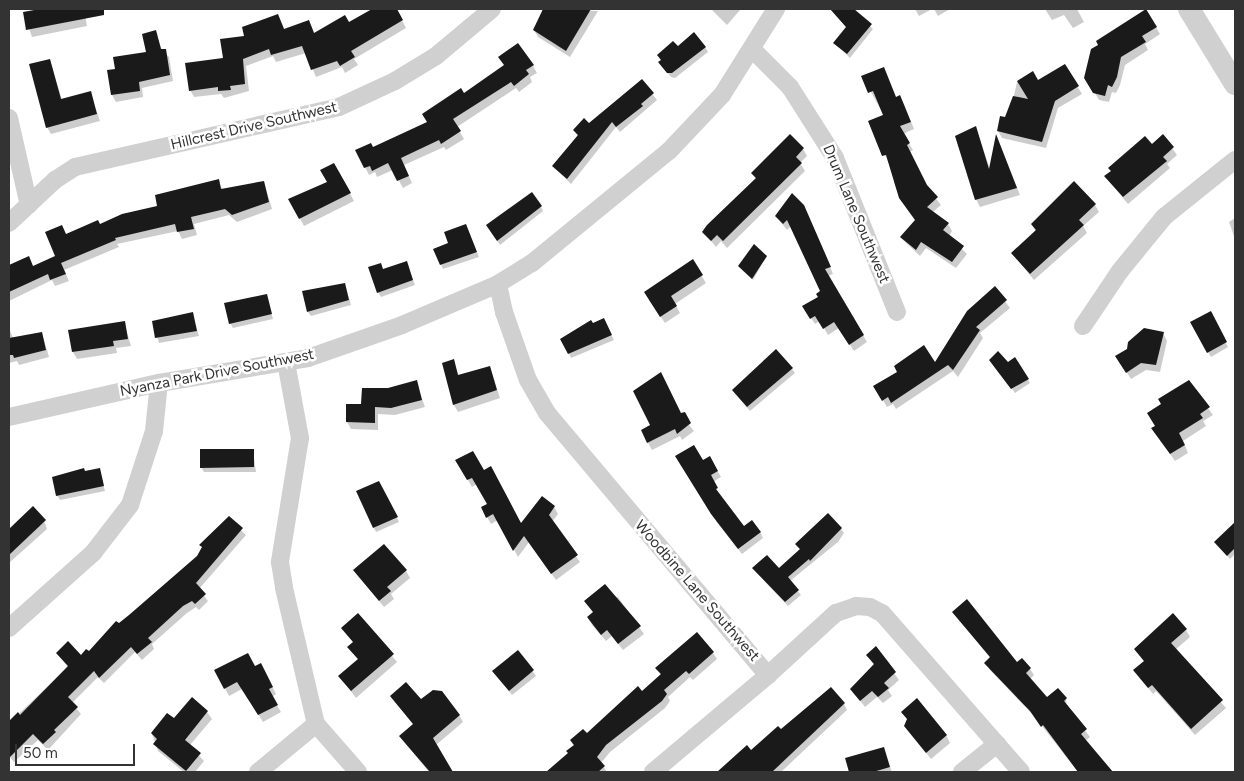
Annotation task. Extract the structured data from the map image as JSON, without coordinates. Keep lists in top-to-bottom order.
{
  "streets": {
    "street": [
      "Hillcrest Drive Southwest",
      "Drum Lane Southwest",
      "Nyanza Park Drive Southwest",
      "Woodbine Lane Southwest"
    ]
  },
  "crossings": [
    ["Drum Lane Southwest", "Nyanza Park Drive Southwest"],
    ["Nyanza Park Drive Southwest", "Woodbine Lane Southwest"]
  ],
  "scale_bar": "50 m"
}
